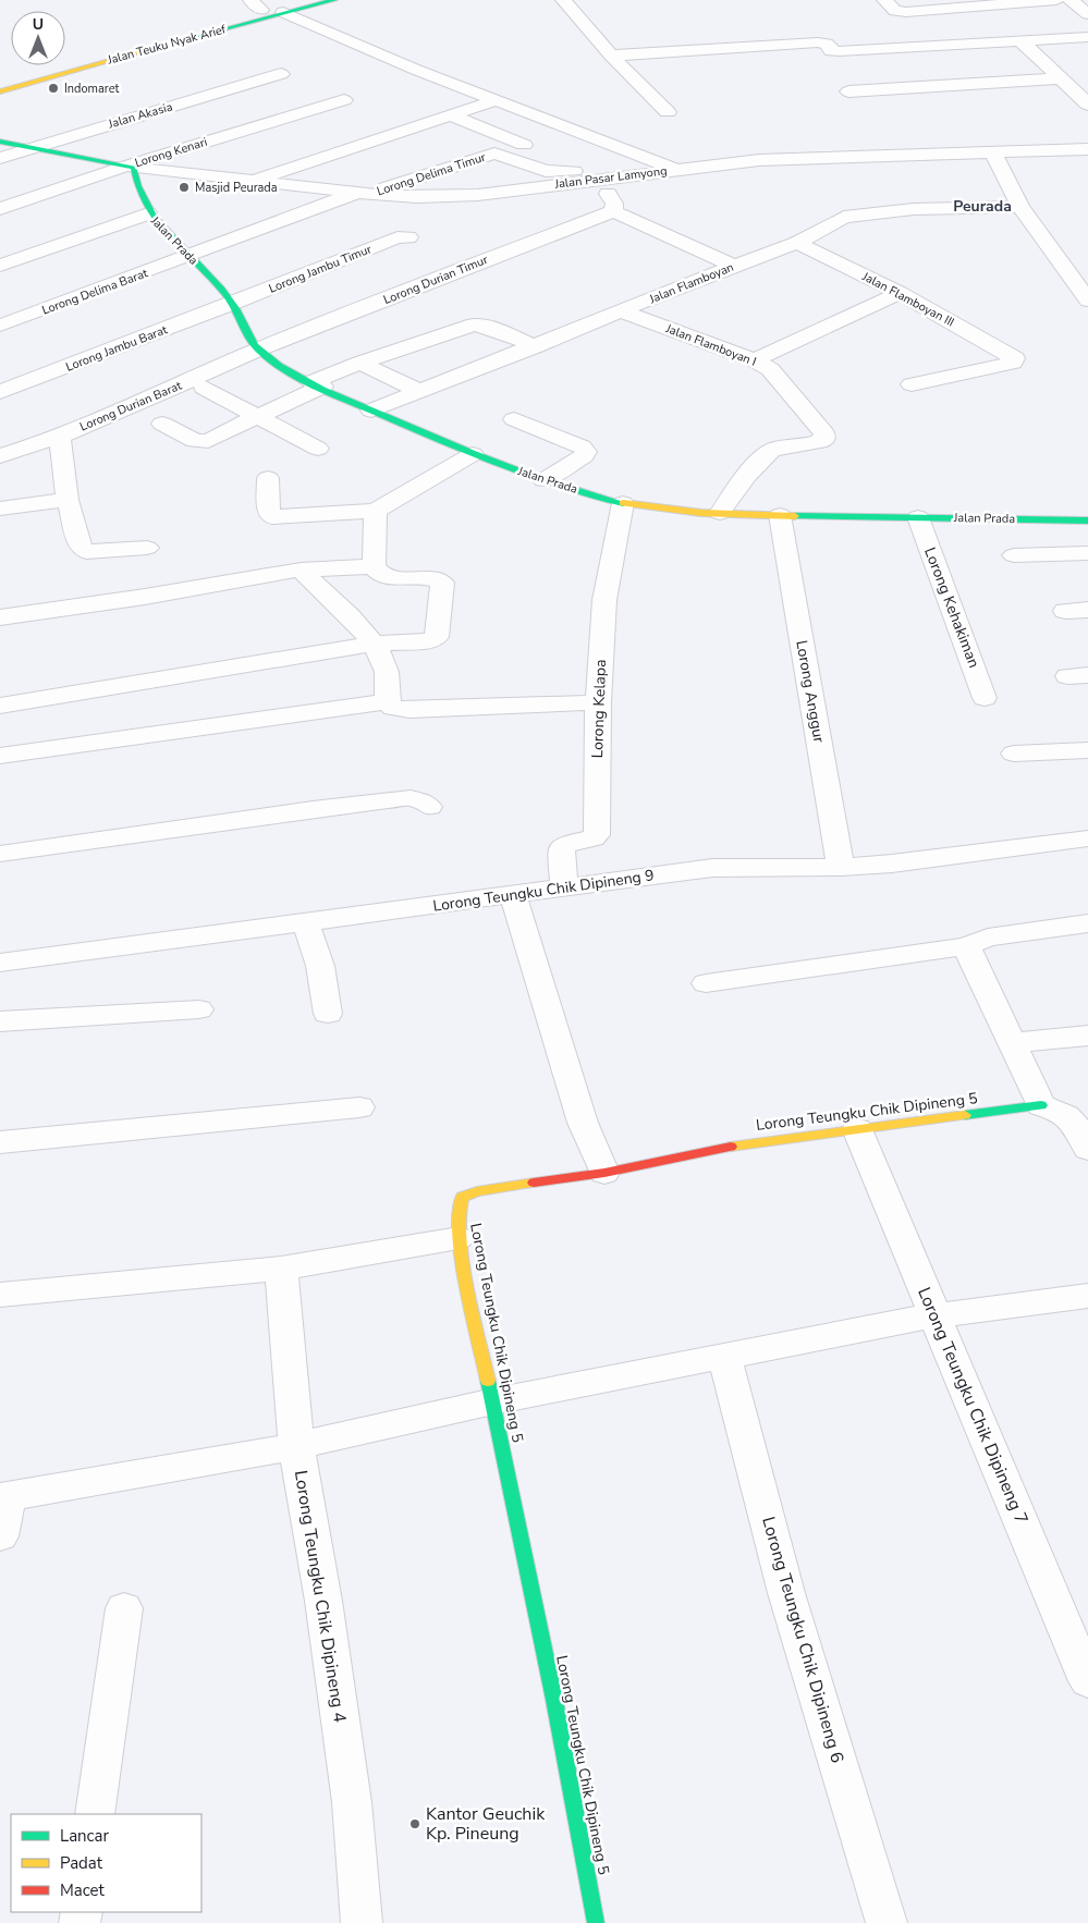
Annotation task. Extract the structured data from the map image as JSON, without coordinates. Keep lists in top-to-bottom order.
{
  "streets": {
    "main road": ["Jalan Teuku Nyak Arief", "Jalan Prada", "Lorong Teungku Chik Dipineng 5"],
    "street": [
      "Jalan Akasia",
      "Lorong Kenari",
      "Lorong Delima Timur",
      "Jalan Pasar Lamyong",
      "Lorong Jambu Timur",
      "Lorong Durian Timur",
      "Jalan Flamboyan",
      "Lorong Delima Barat",
      "Jalan Flamboyan III",
      "Jalan Flamboyan I",
      "Lorong Jambu Barat",
      "Lorong Durian Barat",
      "Lorong Kehakiman",
      "Lorong Anggur",
      "Lorong Kelapa",
      "Lorong Teungku Chik Dipineng 9",
      "Lorong Teungku Chik Dipineng 7",
      "Lorong Teungku Chik Dipineng 4",
      "Lorong Teungku Chik Dipineng 6"
    ]
  },
  "crossings": [
    ["Lorong Kenari", "Jalan Pasar Lamyong"],
    ["Lorong Kenari", "Jalan Prada"],
    ["Lorong Delima Timur", "Jalan Pasar Lamyong"],
    ["Lorong Delima Timur", "Jalan Prada"],
    ["Lorong Delima Timur", "Lorong Delima Barat"],
    ["Jalan Pasar Lamyong", "Jalan Prada"],
    ["Jalan Prada", "Lorong Jambu Timur"],
    ["Jalan Prada", "Lorong Durian Timur"],
    ["Jalan Prada", "Jalan Flamboyan"],
    ["Jalan Prada", "Lorong Delima Barat"],
    ["Jalan Prada", "Jalan Flamboyan I"],
    ["Jalan Prada", "Lorong Jambu Barat"],
    ["Jalan Prada", "Lorong Durian Barat"],
    ["Jalan Prada", "Lorong Kehakiman"],
    ["Jalan Prada", "Lorong Anggur"],
    ["Jalan Prada", "Lorong Kelapa"],
    ["Lorong Jambu Timur", "Lorong Jambu Barat"],
    ["Lorong Durian Timur", "Lorong Durian Barat"],
    ["Jalan Flamboyan", "Jalan Flamboyan III"],
    ["Jalan Flamboyan", "Jalan Flamboyan I"],
    ["Lorong Anggur", "Lorong Teungku Chik Dipineng 9"],
    ["Lorong Kelapa", "Lorong Teungku Chik Dipineng 9"],
    ["Lorong Teungku Chik Dipineng 5", "Lorong Teungku Chik Dipineng 7"]
  ],
  "districts": ["Peurada"],
  "places": ["Indomaret", "Masjid Peurada", "Kantor Geuchik Kp. Pineung"],
  "legend": ["Lancar", "Padat", "Macet"],
  "north": "top"
}
